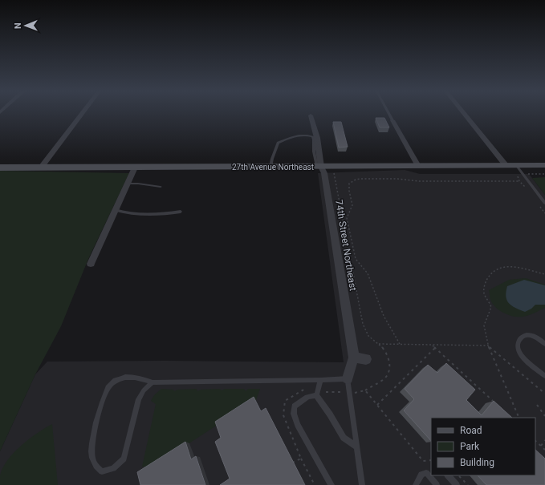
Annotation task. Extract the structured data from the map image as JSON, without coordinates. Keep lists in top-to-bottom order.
{
  "streets": {
    "street": ["27th Avenue Northeast", "74th Street Northeast"]
  },
  "crossings": [
    ["27th Avenue Northeast", "74th Street Northeast"]
  ],
  "legend": ["Road", "Park", "Building"],
  "north": "left"
}
